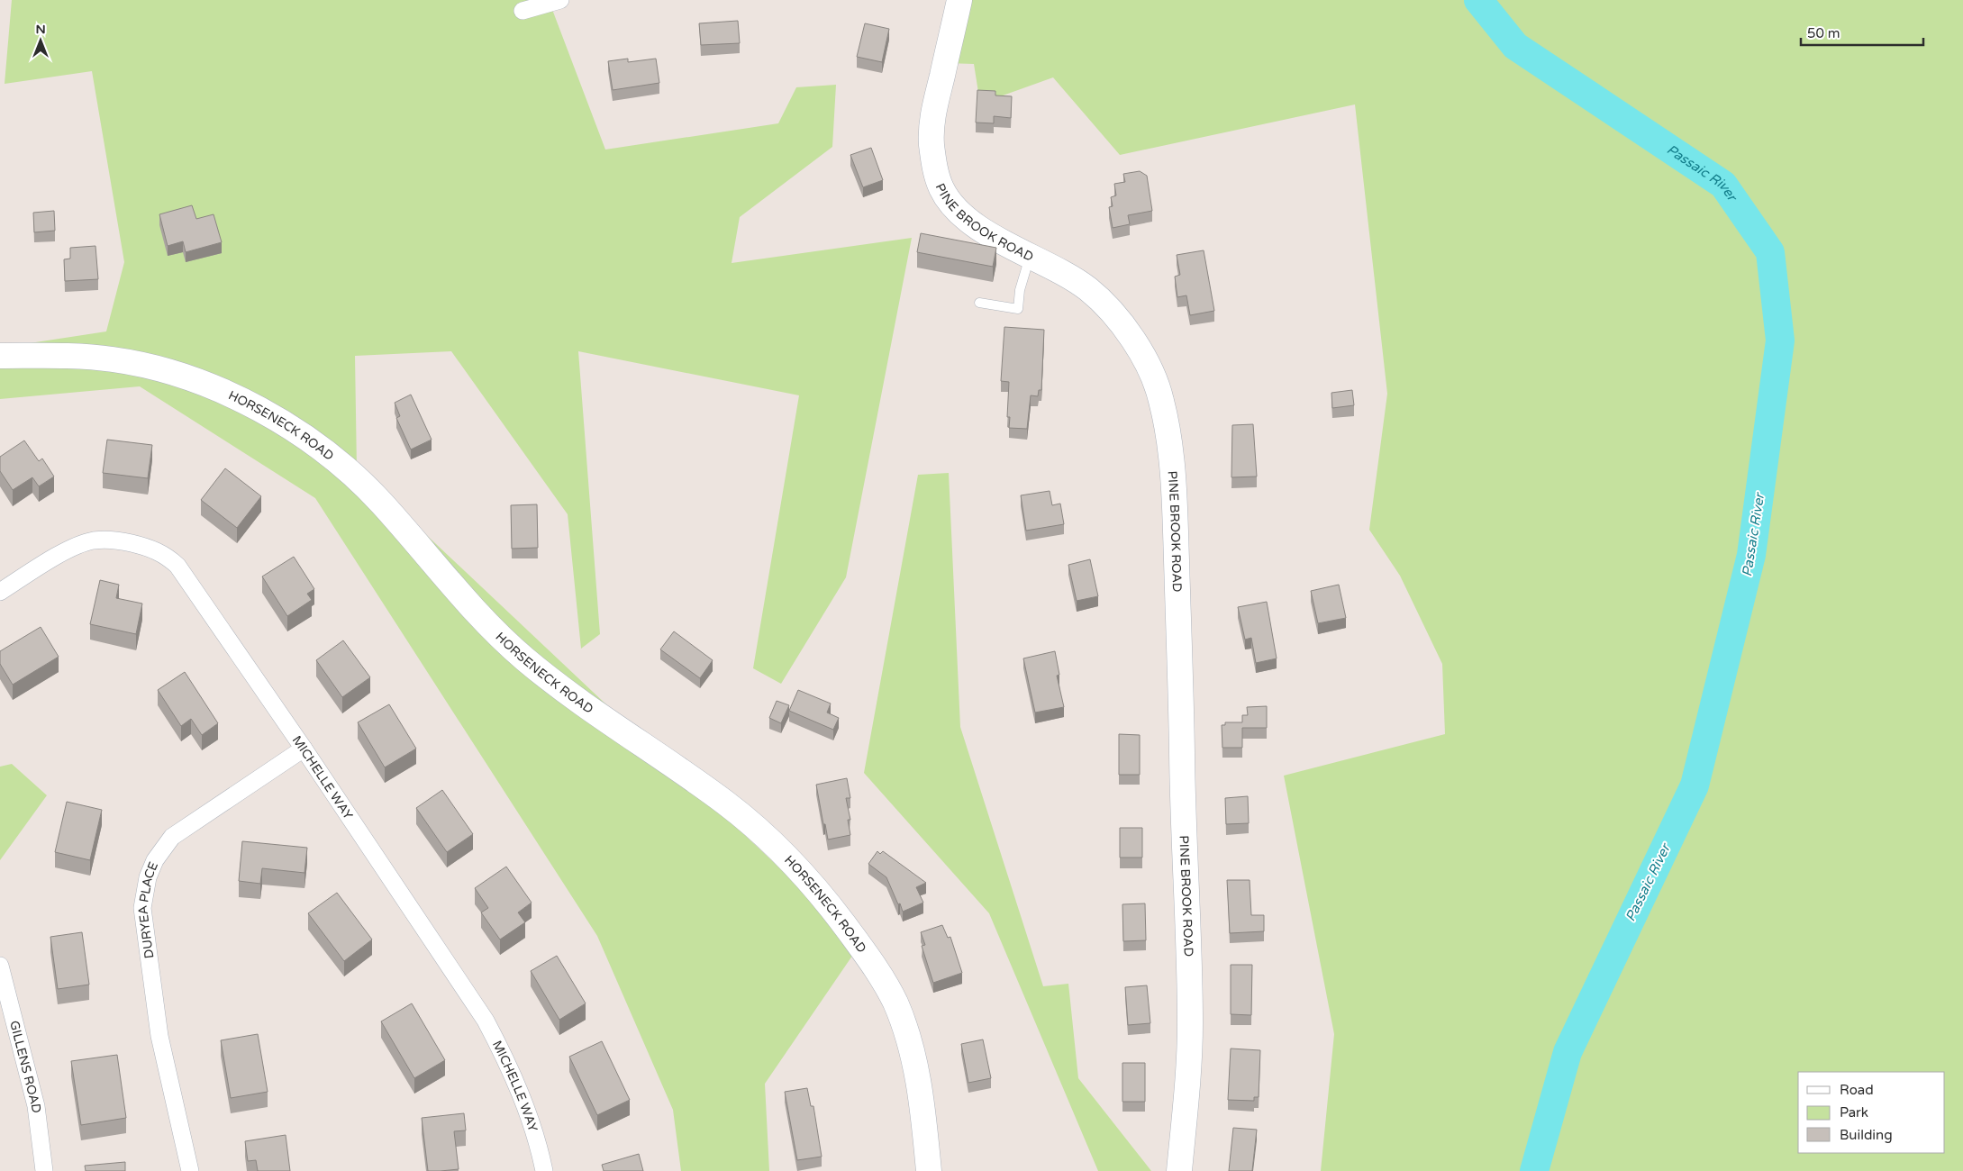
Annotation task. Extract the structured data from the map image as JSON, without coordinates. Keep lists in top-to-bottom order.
{
  "streets": {
    "street": [
      "PINE BROOK ROAD",
      "HORSENECK ROAD",
      "MICHELLE WAY",
      "DURYEA PLACE",
      "GILLENS ROAD"
    ]
  },
  "crossings": [
    ["MICHELLE WAY", "DURYEA PLACE"]
  ],
  "water": ["Passaic River"],
  "legend": ["Road", "Park", "Building"],
  "scale_bar": "50 m",
  "north": "top"
}
